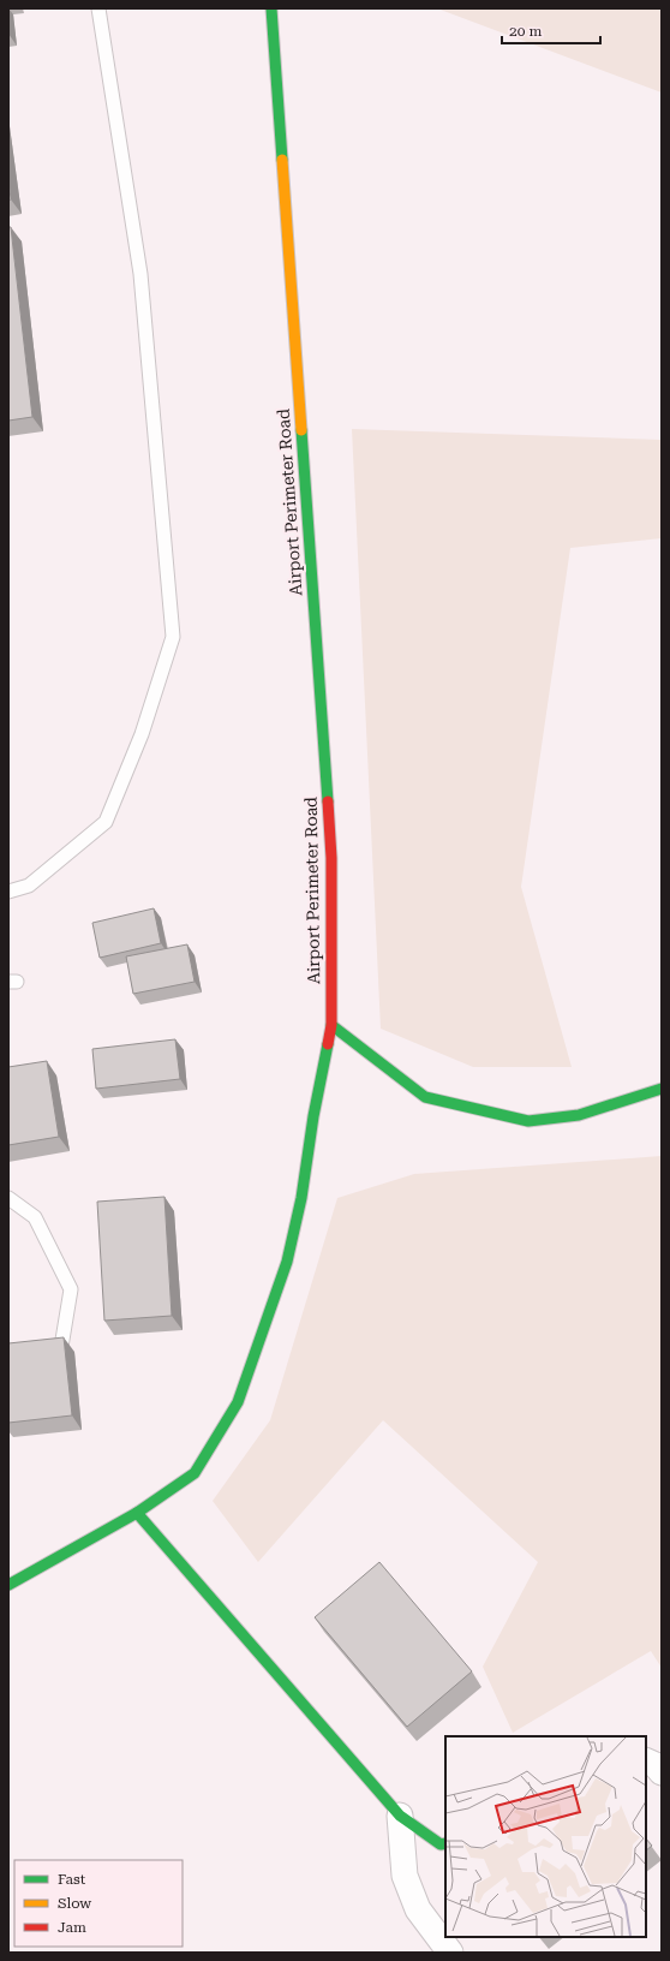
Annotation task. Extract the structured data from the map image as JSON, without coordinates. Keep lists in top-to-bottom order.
{
  "streets": {
    "street": ["Airport Perimeter Road"]
  },
  "legend": ["Fast", "Slow", "Jam"],
  "scale_bar": "20 m"
}
